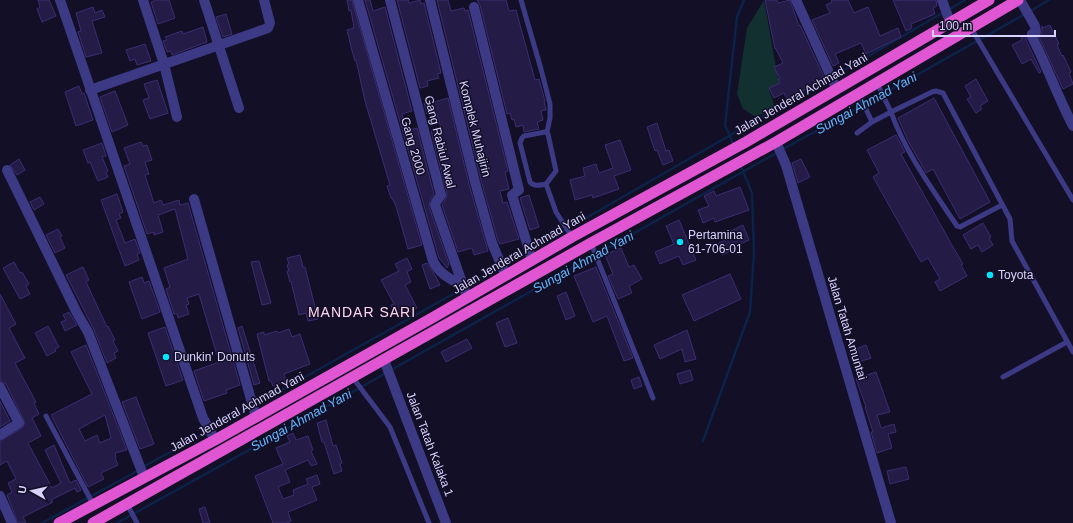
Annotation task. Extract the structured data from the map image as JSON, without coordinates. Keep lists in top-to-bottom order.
{
  "streets": {
    "highway": ["Jalan Jenderal Achmad Yani"],
    "street": [
      "Komplek Muhajirin",
      "Gang Rabiul Awal",
      "Gang 2000",
      "Jalan Tatah Amuntai",
      "Jalan Tatah Kalaka 1"
    ]
  },
  "crossings": [
    ["Jalan Jenderal Achmad Yani", "Komplek Muhajirin"],
    ["Jalan Jenderal Achmad Yani", "Gang Rabiul Awal"],
    ["Jalan Jenderal Achmad Yani", "Gang 2000"],
    ["Gang Rabiul Awal", "Gang 2000"]
  ],
  "districts": ["MANDAR SARI"],
  "water": ["Sungai Ahmad Yani"],
  "places": ["Pertamina 61-706-01", "Toyota", "Dunkin' Donuts"],
  "scale_bar": "100 m",
  "north": "left"
}
